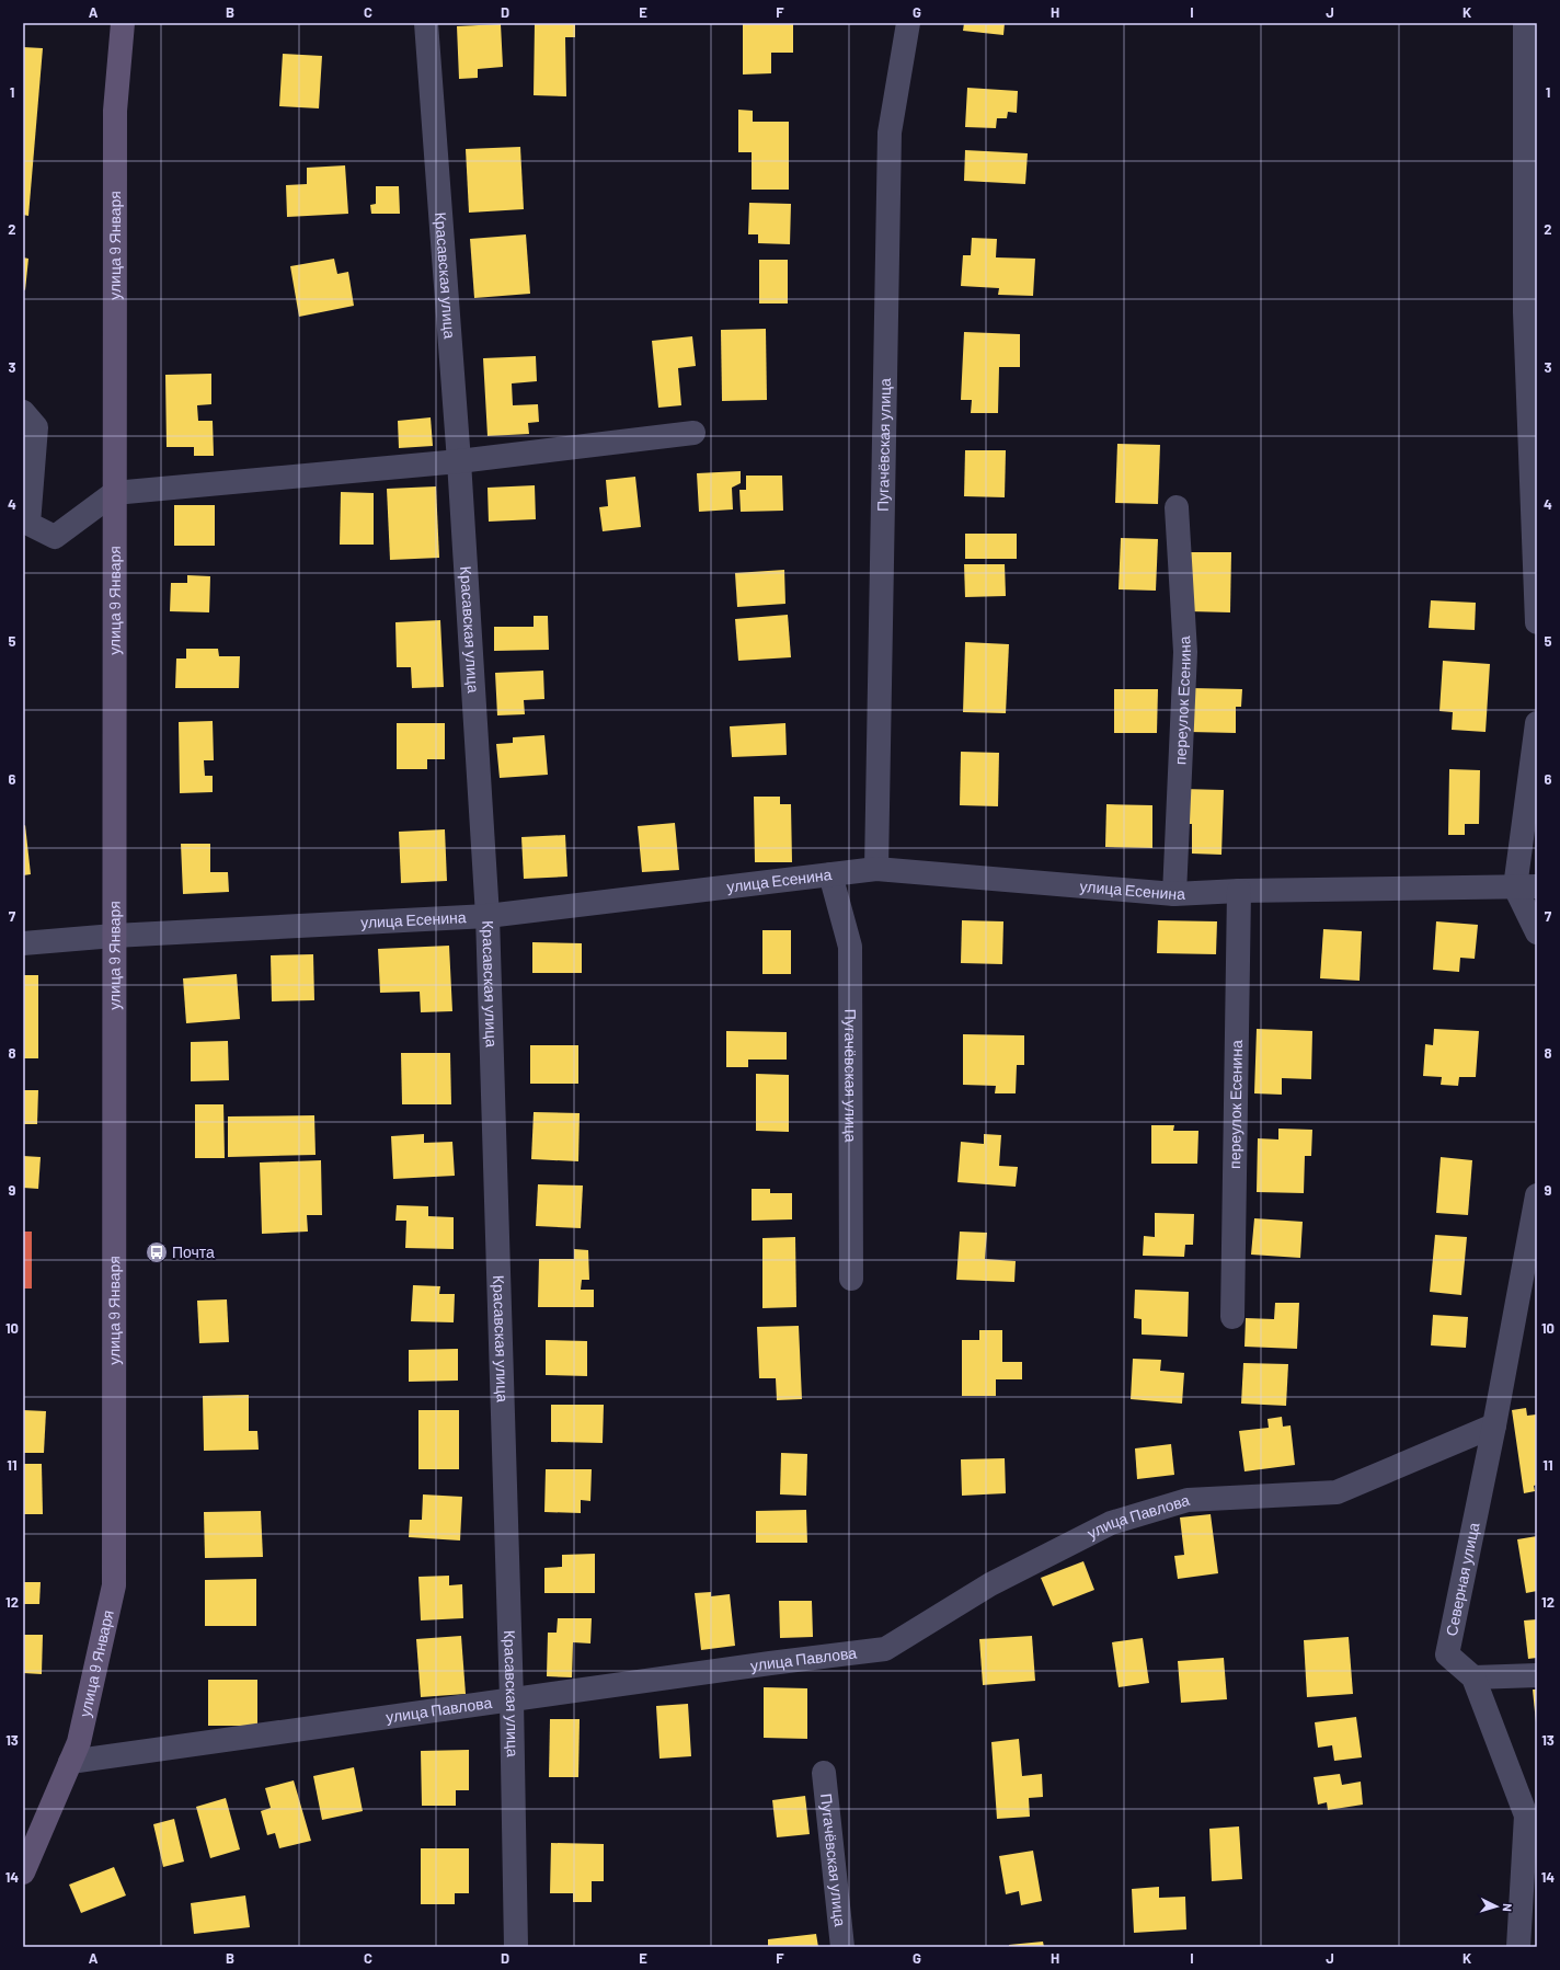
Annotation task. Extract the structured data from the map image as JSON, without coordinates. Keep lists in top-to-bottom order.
{
  "streets": {
    "main road": ["улица 9 Января"],
    "street": [
      "Красавская улица",
      "Пугачёвская улица",
      "переулок Есенина",
      "улица Есенина",
      "улица Павлова",
      "Северная улица"
    ]
  },
  "crossings": [
    ["улица 9 Января", "улица Есенина"],
    ["улица 9 Января", "улица Павлова"],
    ["Красавская улица", "улица Есенина"],
    ["Красавская улица", "улица Павлова"],
    ["Пугачёвская улица", "улица Есенина"],
    ["переулок Есенина", "улица Есенина"],
    ["улица Павлова", "Северная улица"]
  ],
  "places": {
    "bus stop": ["Почта"]
  },
  "north": "right",
  "grid": {
    "columns": [
      "A",
      "B",
      "C",
      "D",
      "E",
      "F",
      "G",
      "H",
      "I",
      "J",
      "K"
    ],
    "rows": [
      "1",
      "2",
      "3",
      "4",
      "5",
      "6",
      "7",
      "8",
      "9",
      "10",
      "11",
      "12",
      "13",
      "14"
    ]
  }
}
